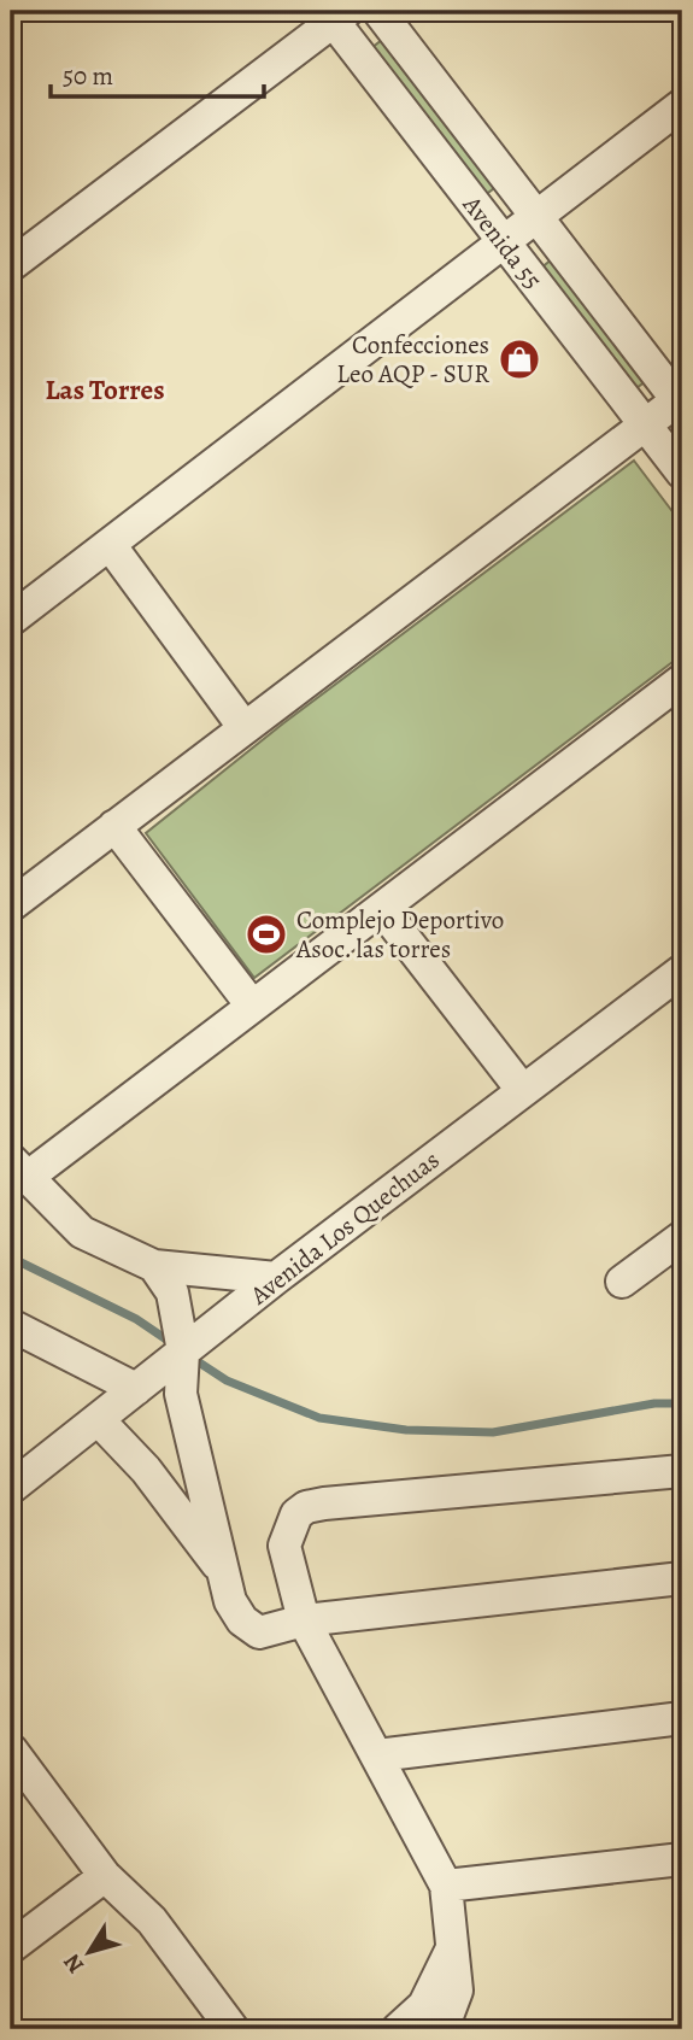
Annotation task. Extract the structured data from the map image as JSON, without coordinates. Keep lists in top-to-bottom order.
{
  "streets": {
    "street": ["Avenida 55", "Avenida Los Quechuas"]
  },
  "districts": ["Las Torres"],
  "places": {
    "shop": ["Confecciones Leo AQP - SUR"],
    "sports": ["Complejo Deportivo Asoc. las torres"]
  },
  "scale_bar": "50 m",
  "north": "bottom left"
}
